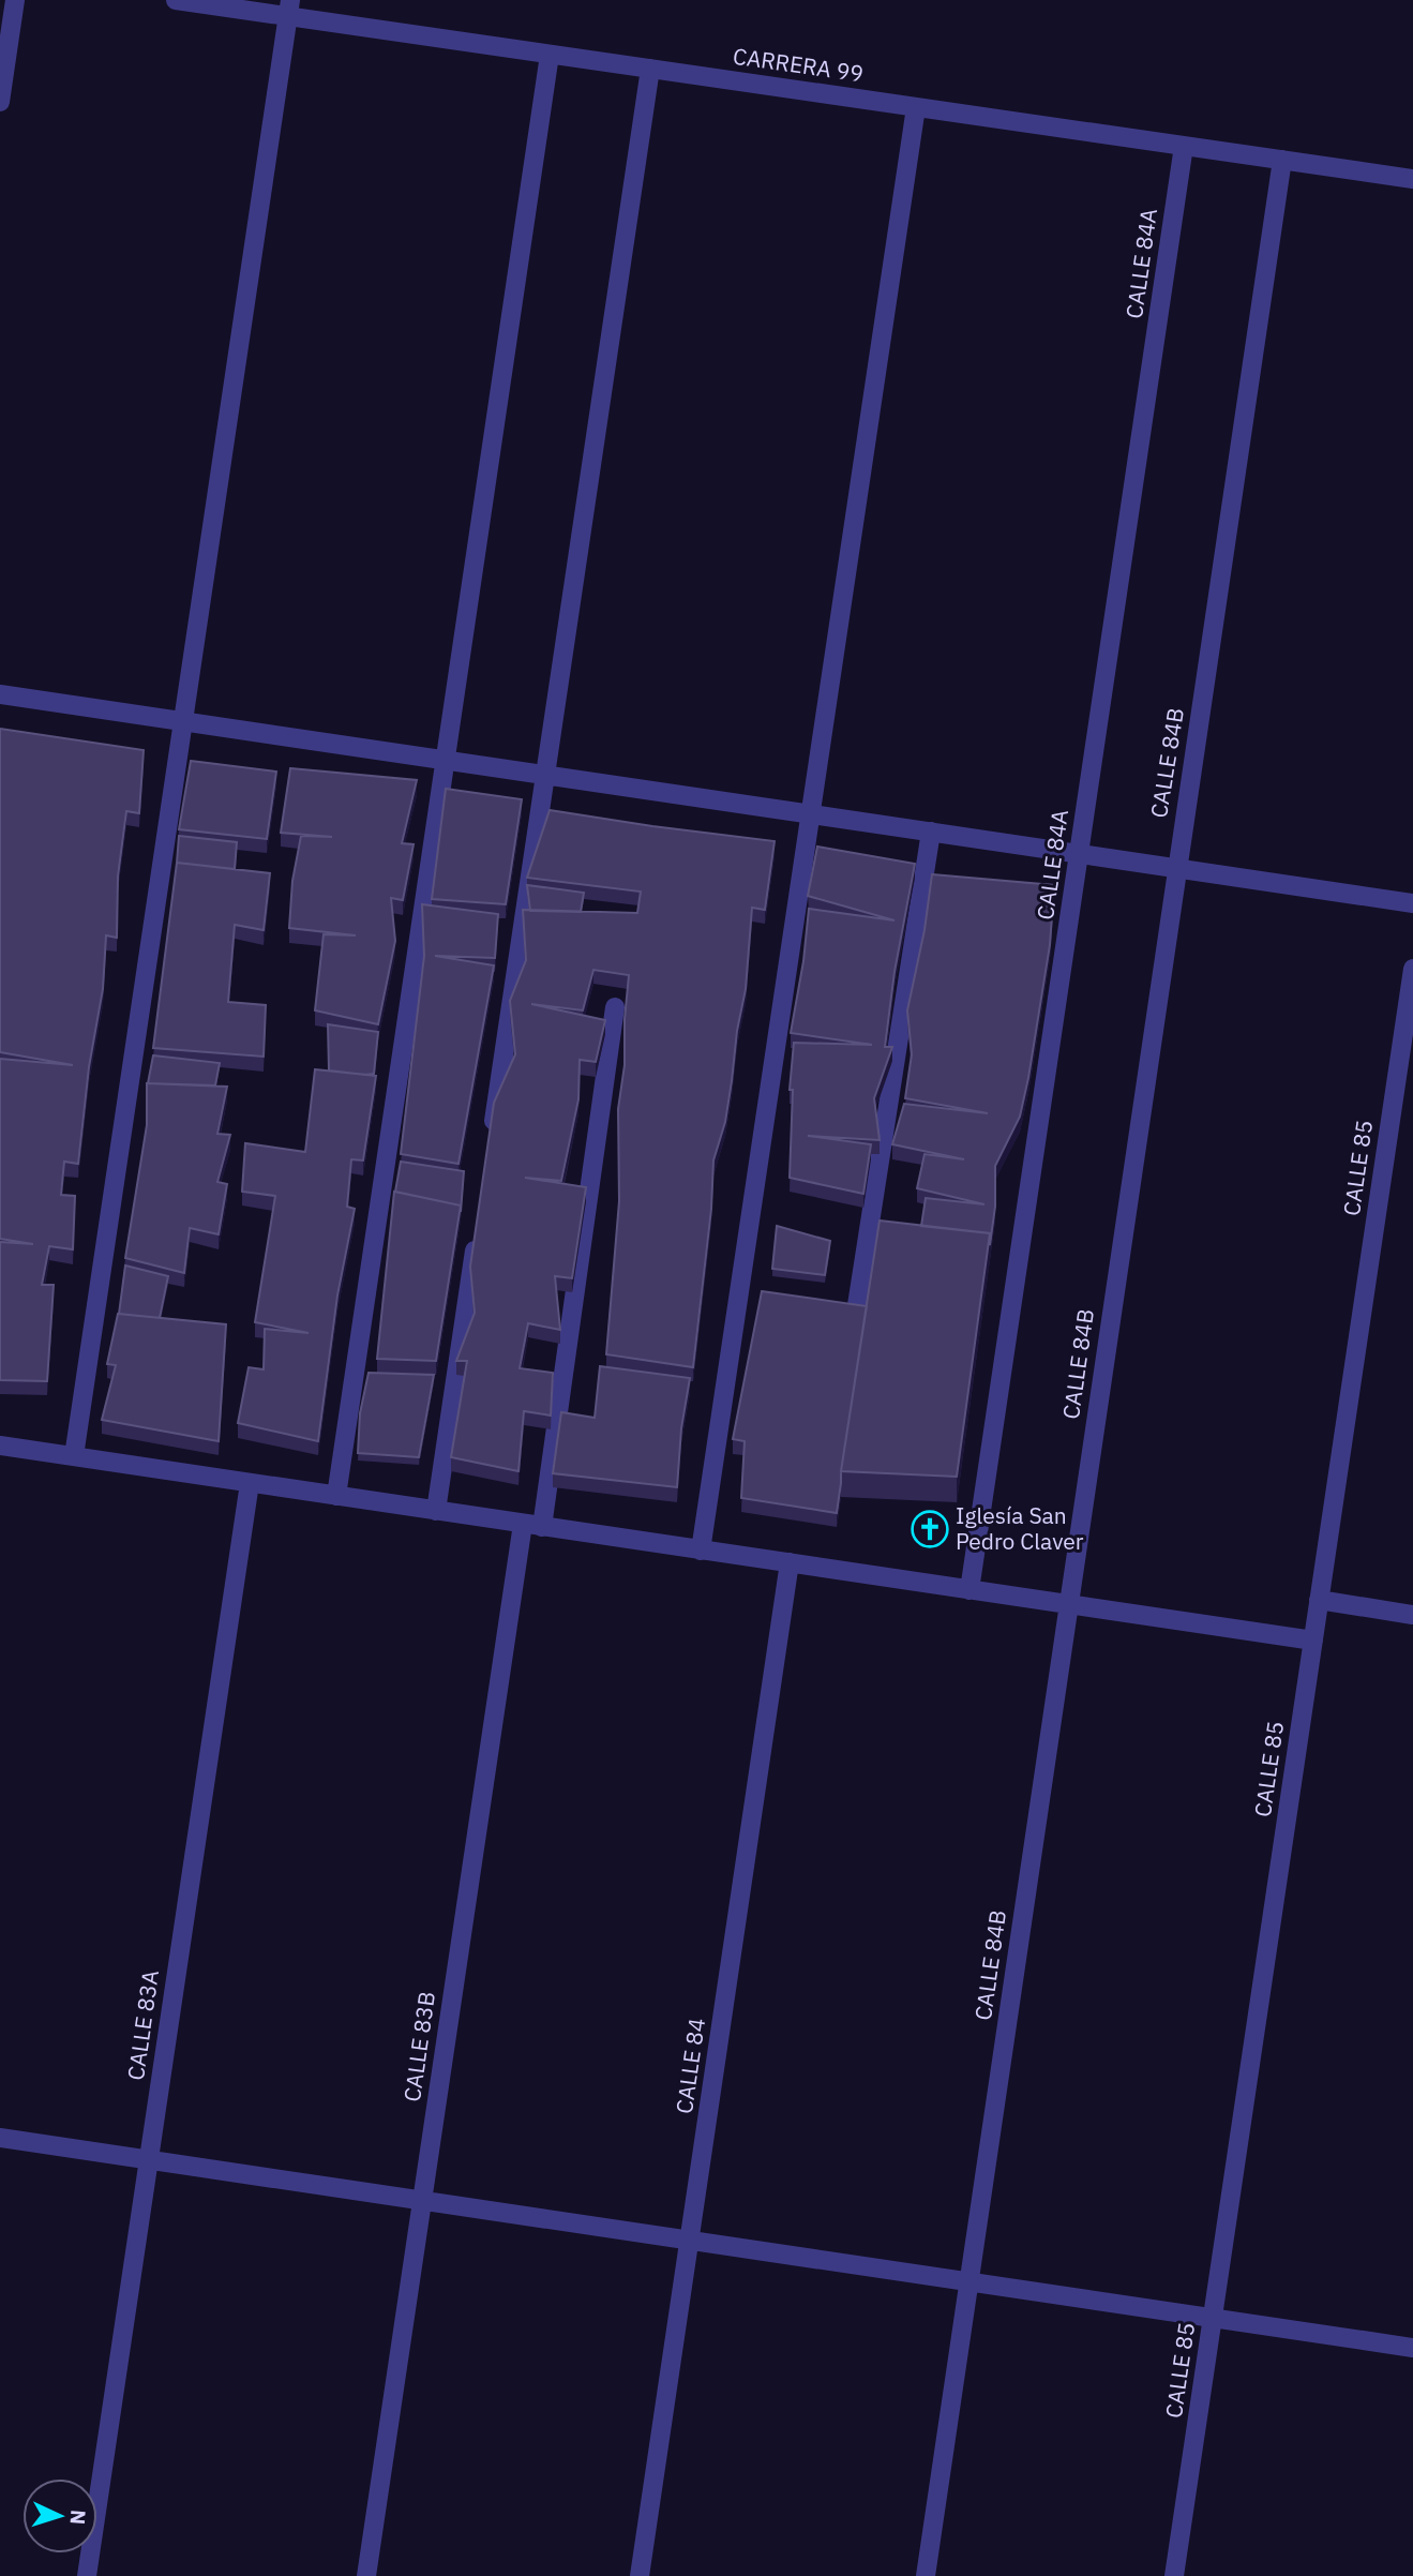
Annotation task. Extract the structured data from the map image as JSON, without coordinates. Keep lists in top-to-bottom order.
{
  "streets": {
    "street": [
      "CARRERA 99",
      "CALLE 84A",
      "CALLE 84B",
      "CALLE 85",
      "CALLE 83A",
      "CALLE 83B",
      "CALLE 84"
    ]
  },
  "crossings": [
    ["CARRERA 99", "CALLE 84A"],
    ["CARRERA 99", "CALLE 84B"]
  ],
  "places": {
    "church": ["Iglesía San Pedro Claver"]
  },
  "north": "right"
}
